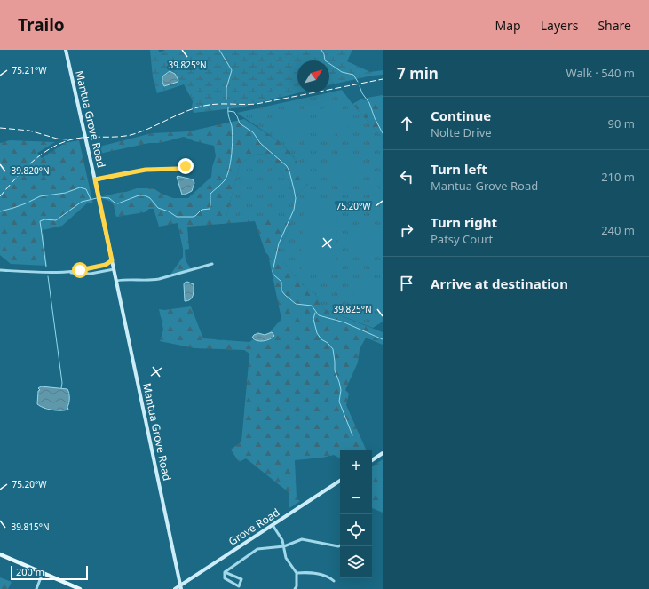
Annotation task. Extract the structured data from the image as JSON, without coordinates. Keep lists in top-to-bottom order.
{
  "streets": {
    "main road": ["Mantua Grove Road", "Grove Road"]
  },
  "crossings": [
    ["Mantua Grove Road", "Grove Road"]
  ],
  "scale_bar": "200 m",
  "north": "top right",
  "page": {
    "header": "Trailo",
    "nav": ["Map", "Layers", "Share"],
    "heading": ["7 min", "Walk · 540 m"],
    "list": [
      ["Continue", "Nolte Drive", "90 m"],
      ["Turn left", "Mantua Grove Road", "210 m"],
      ["Turn right", "Patsy Court", "240 m"],
      "Arrive at destination"
    ],
    "map_buttons": ["+", "−"],
    "scale": "200 m"
  },
  "coordinates": [
    "39.825°N",
    "75.21°W",
    "39.820°N",
    "75.20°W",
    "39.815°N"
  ]
}
